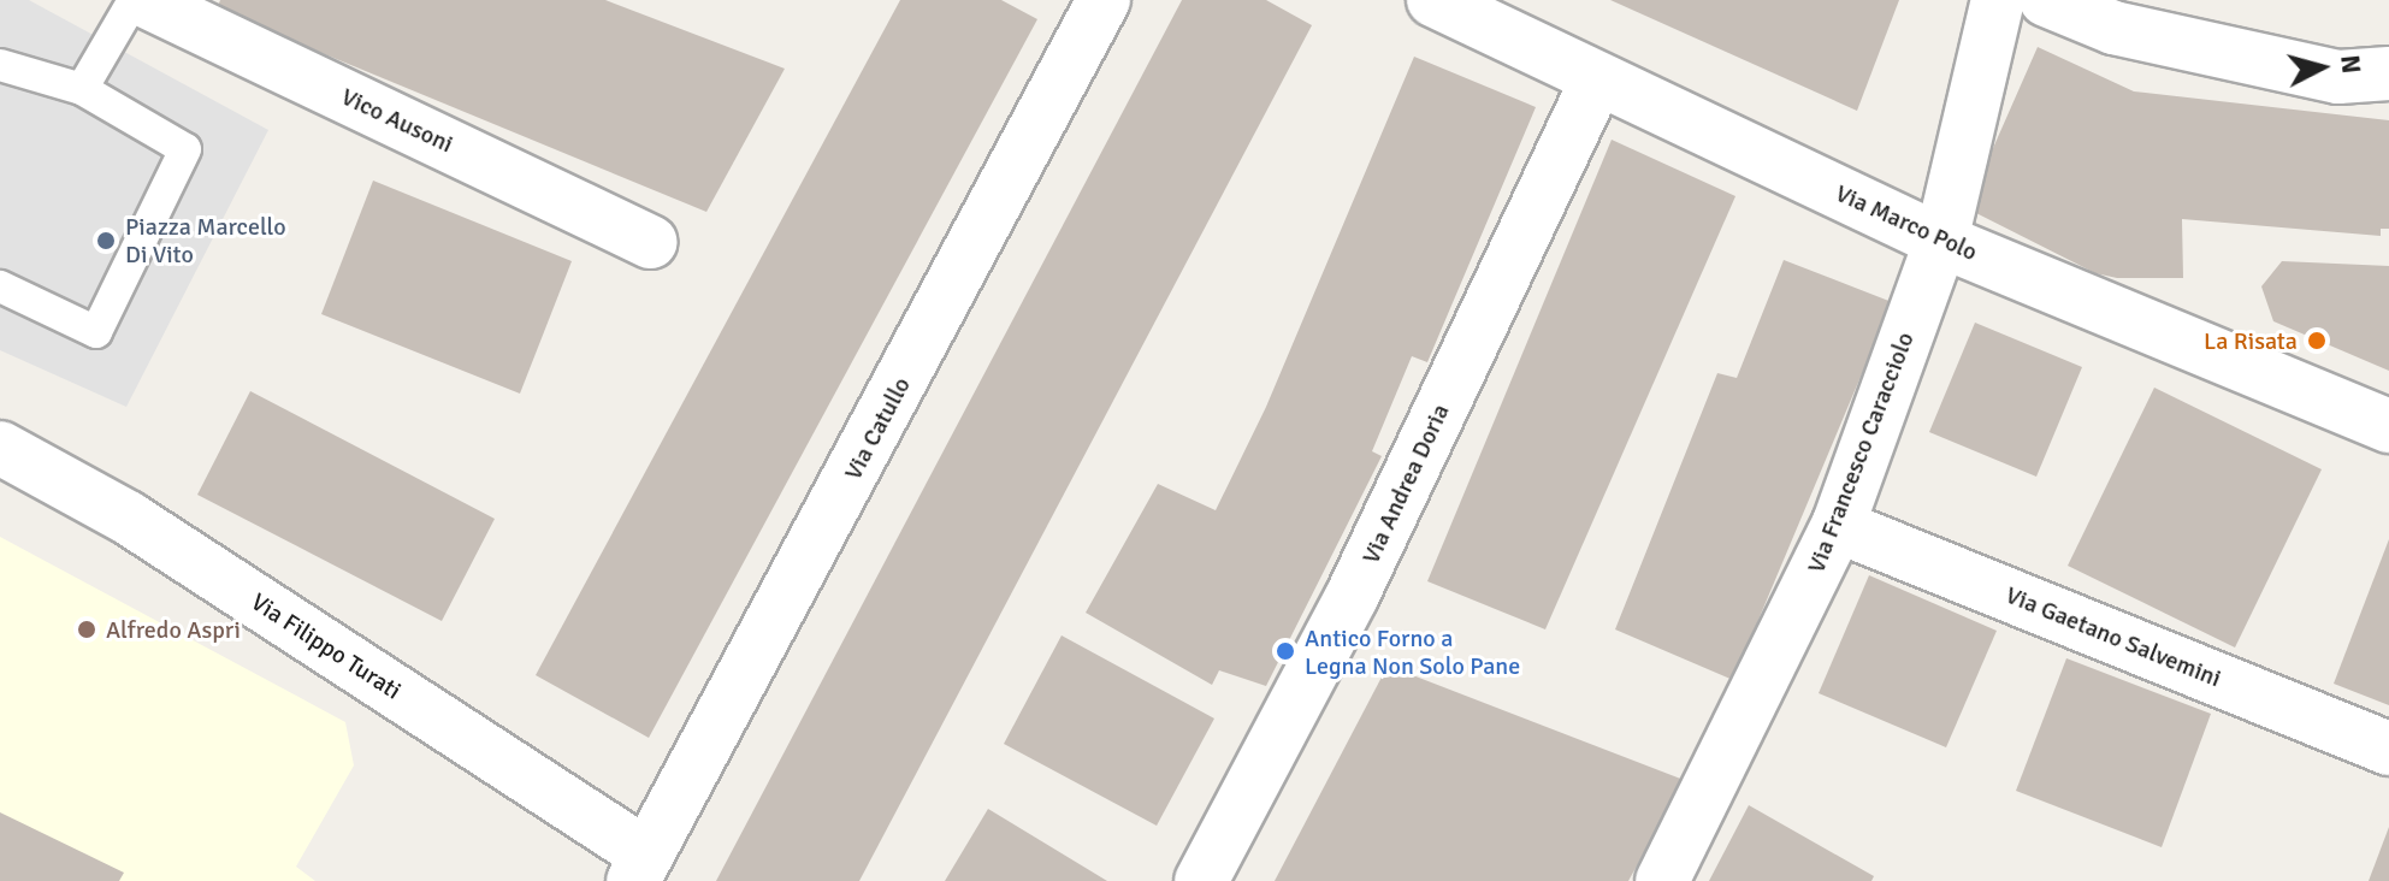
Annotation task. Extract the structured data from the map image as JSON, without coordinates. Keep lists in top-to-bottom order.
{
  "streets": {
    "street": [
      "Vico Ausoni",
      "Via Marco Polo",
      "Via Catullo",
      "Via Francesco Caracciolo",
      "Via Andrea Doria",
      "Via Gaetano Salvemini",
      "Via Filippo Turati"
    ]
  },
  "crossings": [
    ["Via Marco Polo", "Via Francesco Caracciolo"],
    ["Via Marco Polo", "Via Andrea Doria"],
    ["Via Catullo", "Via Filippo Turati"],
    ["Via Francesco Caracciolo", "Via Gaetano Salvemini"]
  ],
  "places": [
    "Piazza Marcello Di Vito",
    "La Risata",
    "Alfredo Aspri",
    "Antico Forno a Legna Non Solo Pane"
  ],
  "north": "right"
}
